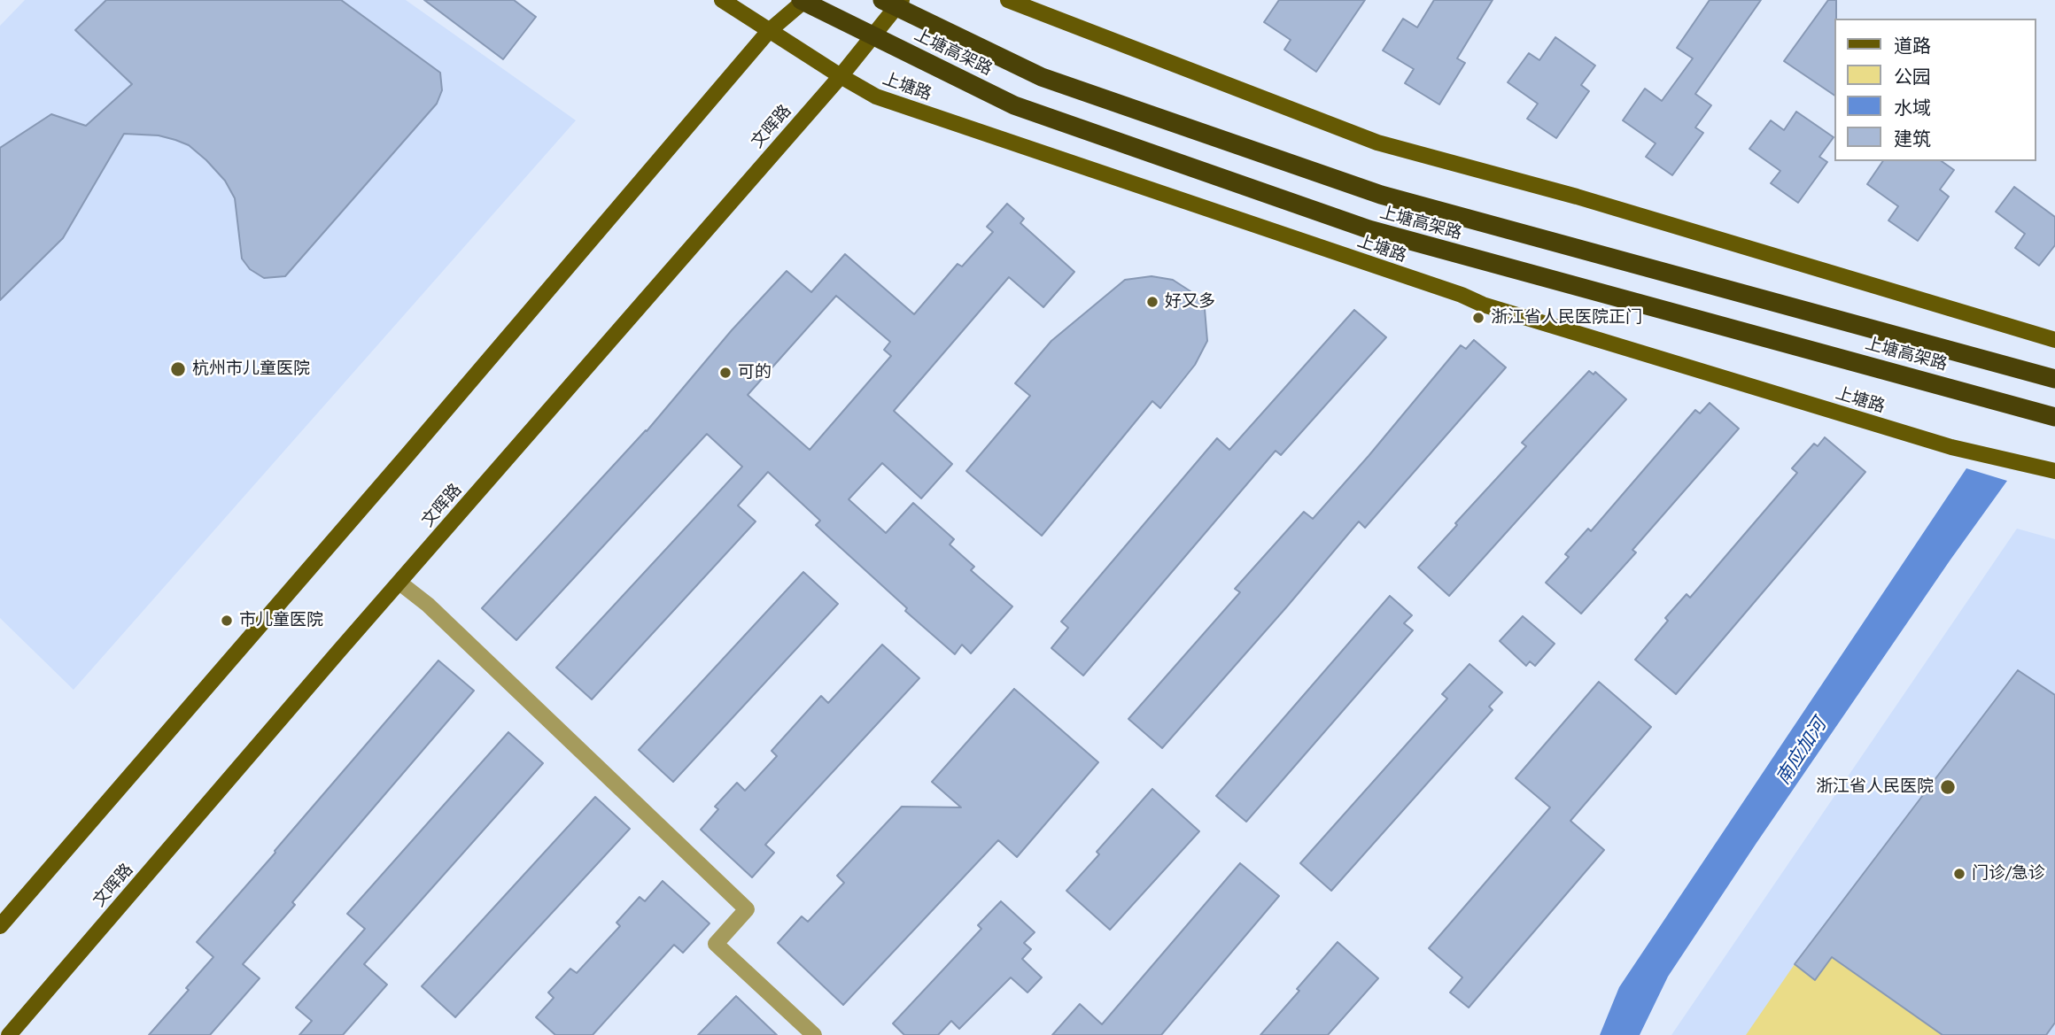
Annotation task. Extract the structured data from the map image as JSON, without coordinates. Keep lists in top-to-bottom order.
{
  "streets": {
    "highway": ["上塘高架路"],
    "main road": ["上塘路", "文晖路"]
  },
  "crossings": [
    ["上塘路", "文晖路"]
  ],
  "water": ["南应加河"],
  "places": [
    "好又多",
    "浙江省人民医院正门",
    "杭州市儿童医院",
    "可的",
    "市儿童医院",
    "浙江省人民医院",
    "门诊/急诊"
  ],
  "legend": [
    "道路",
    "公园",
    "水域",
    "建筑"
  ]
}
